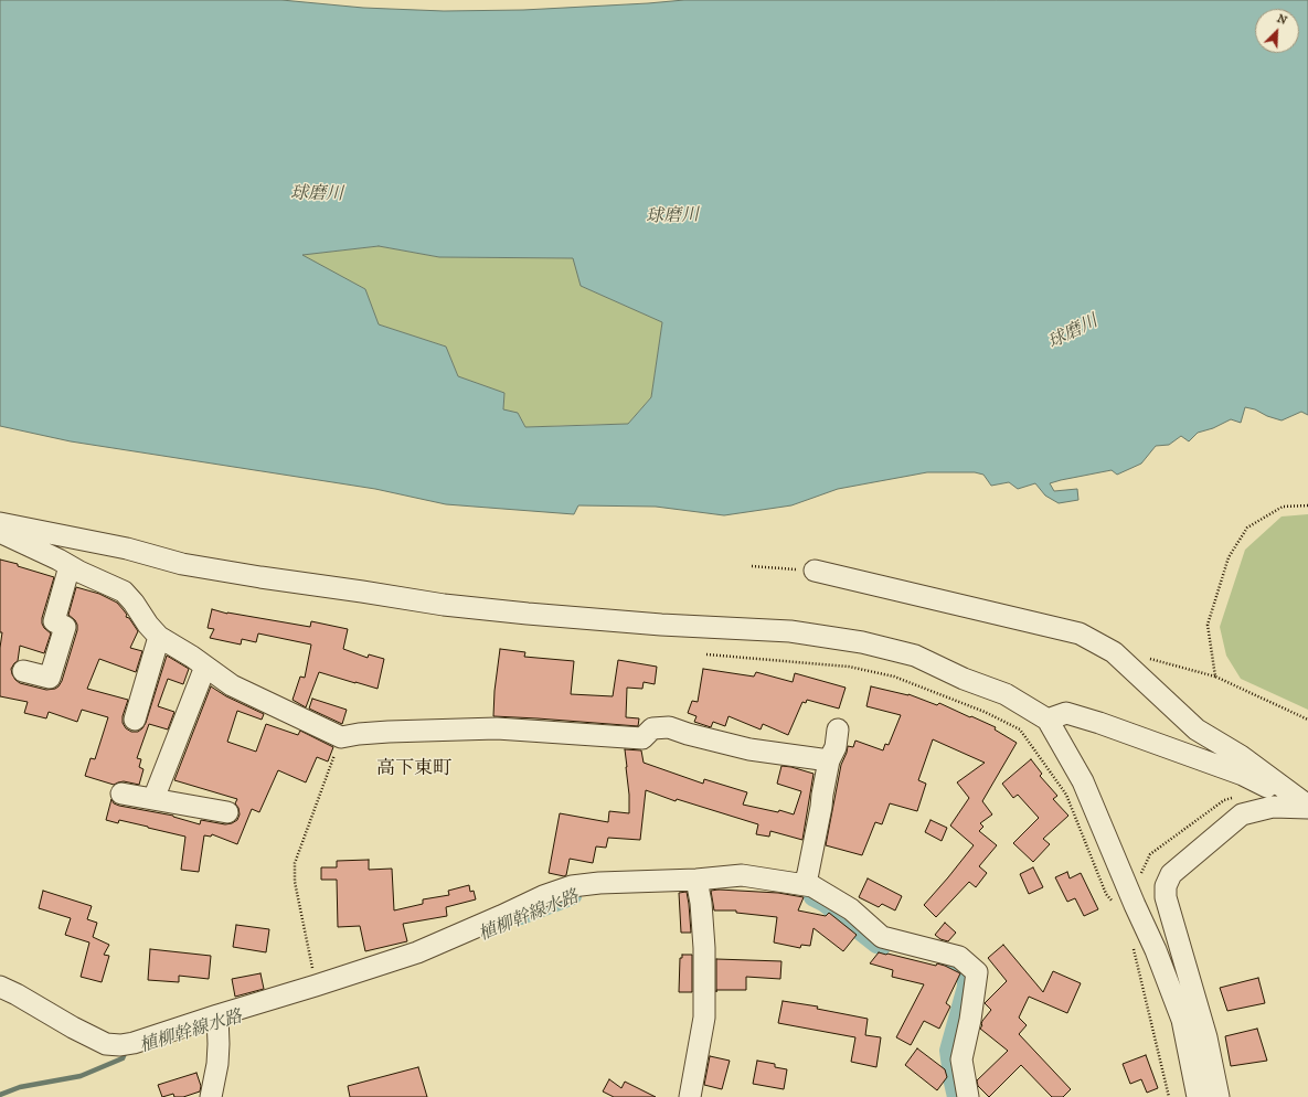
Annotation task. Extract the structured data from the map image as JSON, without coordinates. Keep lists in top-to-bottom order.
{
  "districts": ["高下東町"],
  "water": ["球磨川", "植柳幹線水路"],
  "north": "top right"
}
